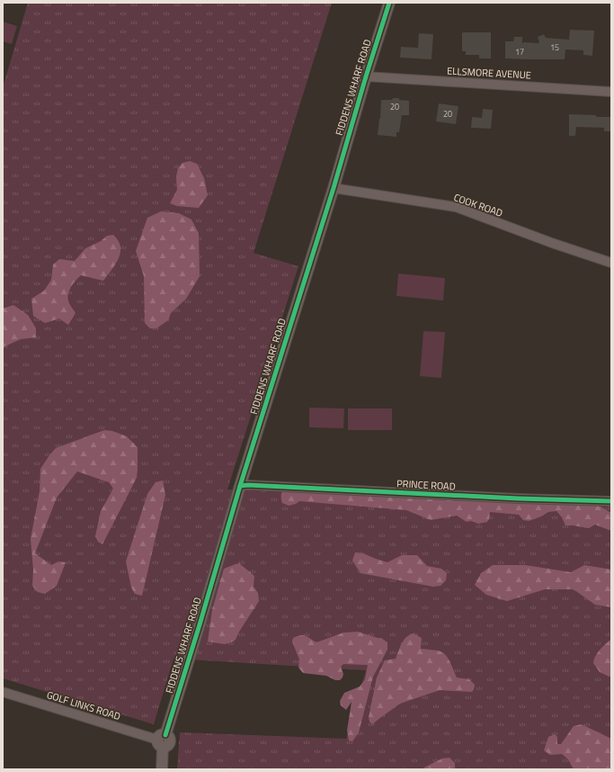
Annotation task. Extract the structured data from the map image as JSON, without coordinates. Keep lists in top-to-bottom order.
{
  "streets": {
    "street": [
      "ELLSMORE AVENUE",
      "FIDDENS WHARF ROAD",
      "COOK ROAD",
      "PRINCE ROAD",
      "GOLF LINKS ROAD"
    ]
  },
  "crossings": [
    ["ELLSMORE AVENUE", "FIDDENS WHARF ROAD"],
    ["FIDDENS WHARF ROAD", "COOK ROAD"],
    ["FIDDENS WHARF ROAD", "PRINCE ROAD"],
    ["FIDDENS WHARF ROAD", "GOLF LINKS ROAD"]
  ],
  "house_numbers": [
    "15",
    "17",
    "20",
    "20"
  ]
}
